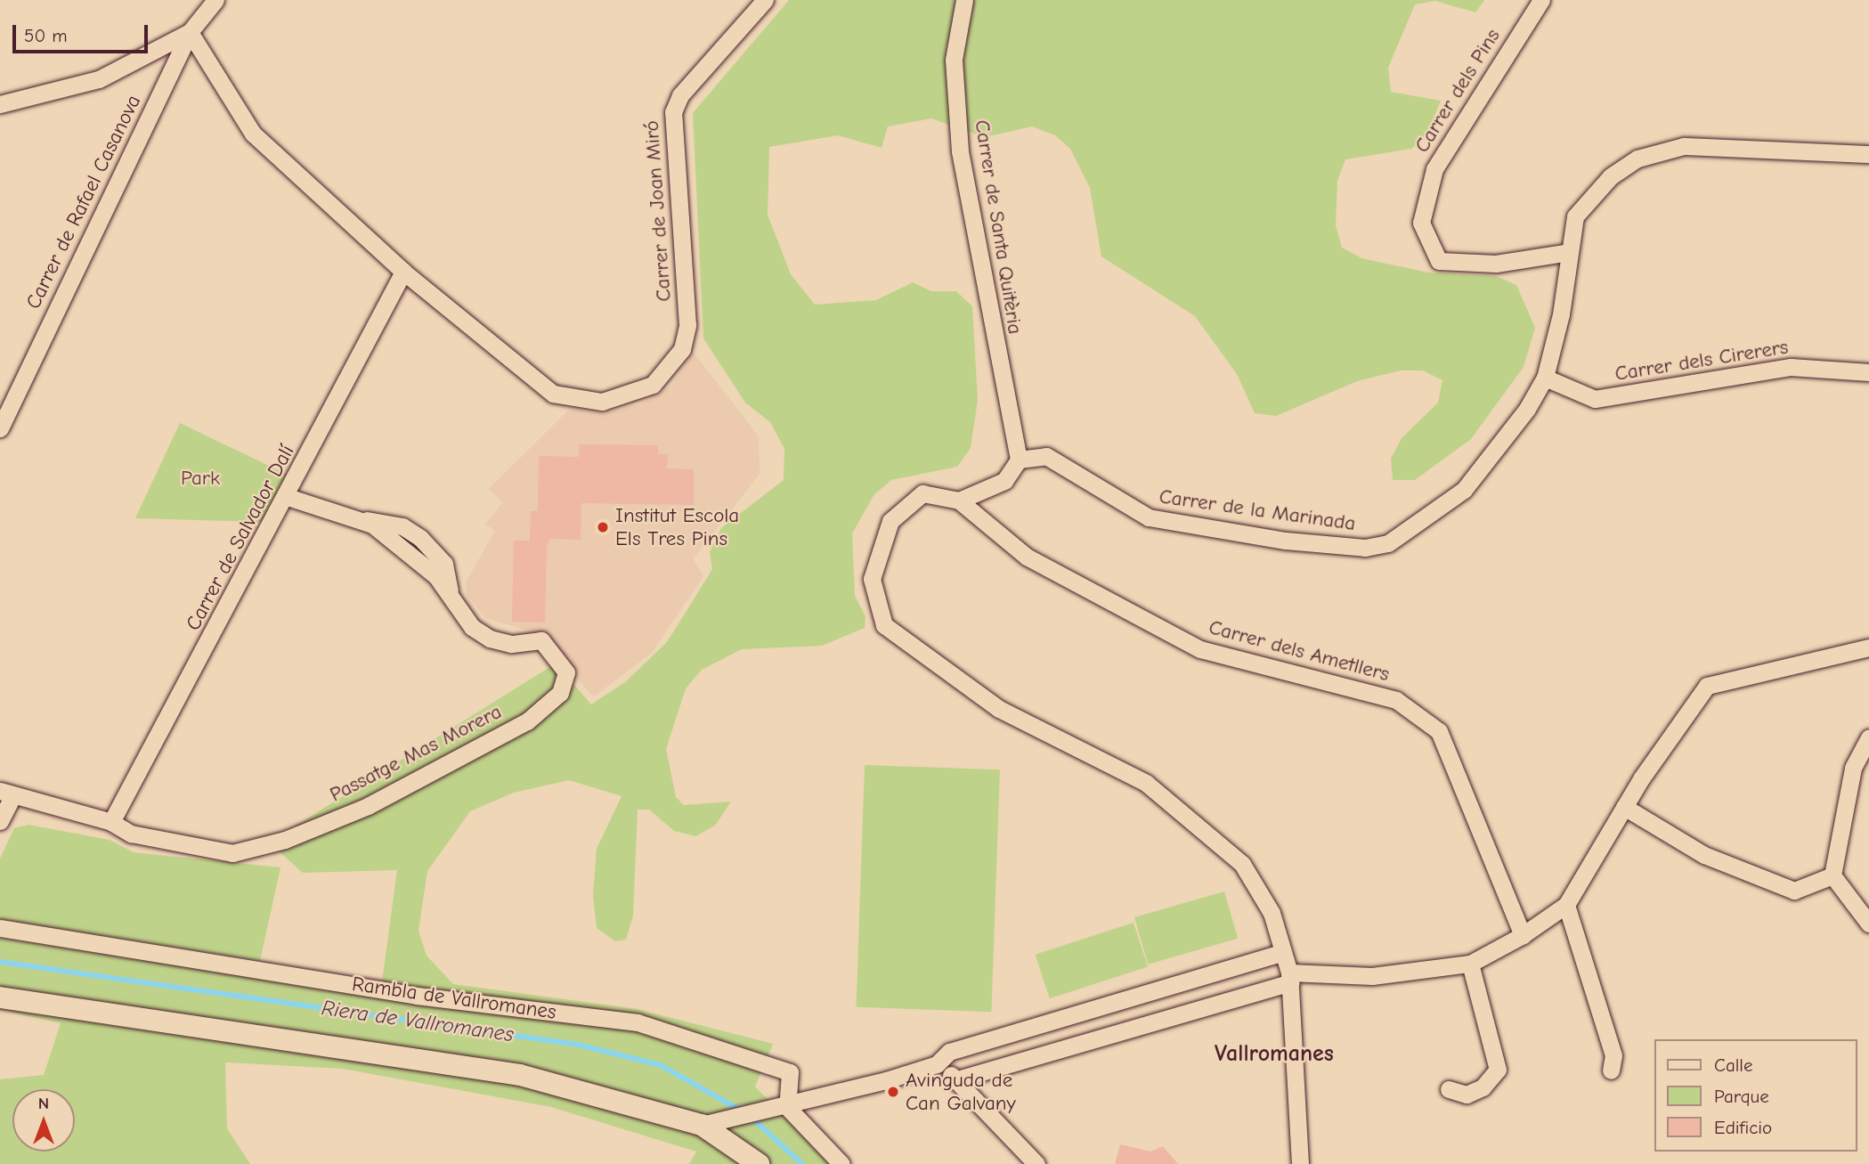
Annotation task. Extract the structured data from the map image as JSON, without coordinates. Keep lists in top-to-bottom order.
{
  "streets": {
    "street": [
      "Carrer dels Pins",
      "Carrer de Rafael Casanova",
      "Carrer de Joan Miró",
      "Carrer de Santa Quitèria",
      "Carrer dels Cirerers",
      "Carrer de la Marinada",
      "Carrer de Salvador Dalí",
      "Carrer dels Ametllers",
      "Passatge Mas Morera",
      "Rambla de Vallromanes"
    ]
  },
  "crossings": [
    ["Carrer dels Pins", "Carrer de la Marinada"],
    ["Carrer de Joan Miró", "Carrer de Salvador Dalí"],
    ["Carrer de Santa Quitèria", "Carrer de la Marinada"],
    ["Carrer dels Cirerers", "Carrer de la Marinada"],
    ["Carrer de Salvador Dalí", "Passatge Mas Morera"]
  ],
  "districts": ["Vallromanes"],
  "water": ["Riera de Vallromanes"],
  "parks": ["Park"],
  "places": ["Institut Escola Els Tres Pins", "Avinguda de Can Galvany"],
  "legend": ["Calle", "Parque", "Edificio"],
  "scale_bar": "50 m",
  "north": "top"
}
